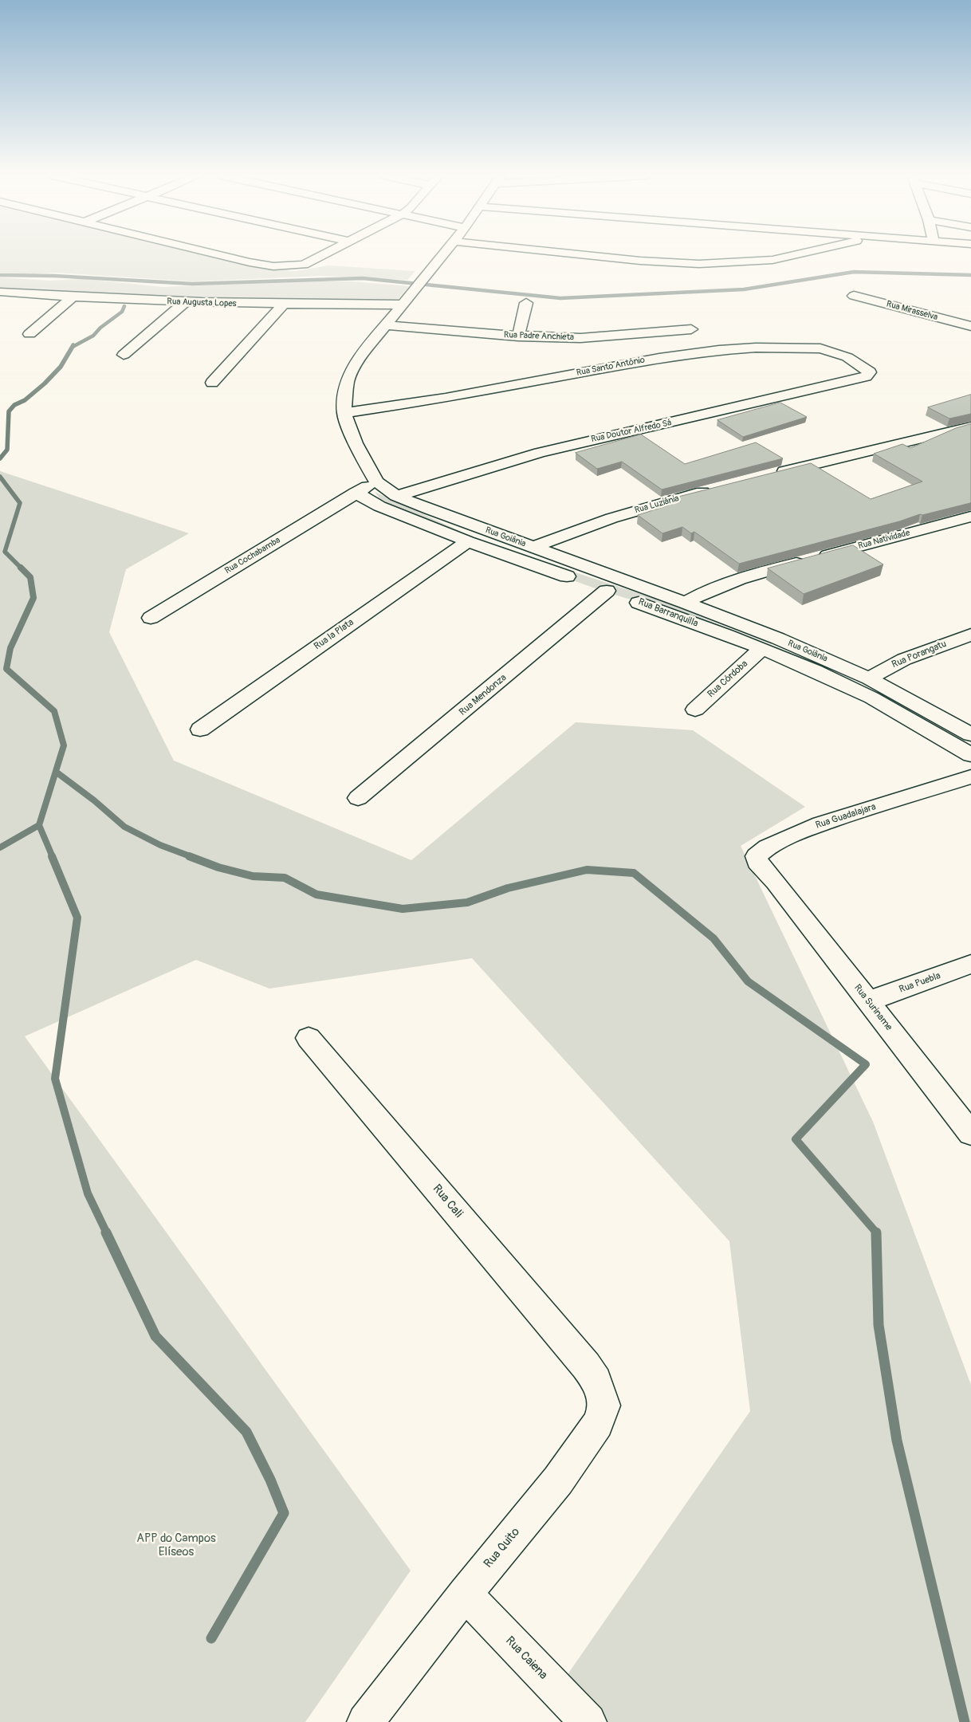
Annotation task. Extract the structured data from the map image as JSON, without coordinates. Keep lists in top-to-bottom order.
{
  "streets": {
    "street": [
      "Rua Augusta Lopes",
      "Rua Mirasselva",
      "Rua Padre Anchieta",
      "Rua Santo Antônio",
      "Rua Doutor Alfredo Sá",
      "Rua Luziânia",
      "Rua Goiânia",
      "Rua Natividade",
      "Rua Cochabamba",
      "Rua Barranquilla",
      "Rua la Plata",
      "Rua Porangatu",
      "Rua Córdoba",
      "Rua Mendonza",
      "Rua Guadalajara",
      "Rua Puebla",
      "Rua Suriname",
      "Rua Cali",
      "Rua Quito",
      "Rua Caiena"
    ]
  },
  "crossings": [
    ["Rua Augusta Lopes", "Rua Goiânia"],
    ["Rua Padre Anchieta", "Rua Goiânia"],
    ["Rua Santo Antônio", "Rua Doutor Alfredo Sá"],
    ["Rua Santo Antônio", "Rua Goiânia"],
    ["Rua Doutor Alfredo Sá", "Rua Goiânia"],
    ["Rua Luziânia", "Rua Goiânia"],
    ["Rua Goiânia", "Rua Natividade"],
    ["Rua Goiânia", "Rua Cochabamba"],
    ["Rua Goiânia", "Rua Barranquilla"],
    ["Rua Goiânia", "Rua Porangatu"],
    ["Rua Cochabamba", "Rua Barranquilla"],
    ["Rua Barranquilla", "Rua la Plata"],
    ["Rua Barranquilla", "Rua Porangatu"],
    ["Rua Barranquilla", "Rua Córdoba"],
    ["Rua Barranquilla", "Rua Mendonza"],
    ["Rua Guadalajara", "Rua Suriname"],
    ["Rua Puebla", "Rua Suriname"],
    ["Rua Cali", "Rua Quito"],
    ["Rua Quito", "Rua Caiena"]
  ],
  "parks": ["APP do Campos Elíseos"]
}
